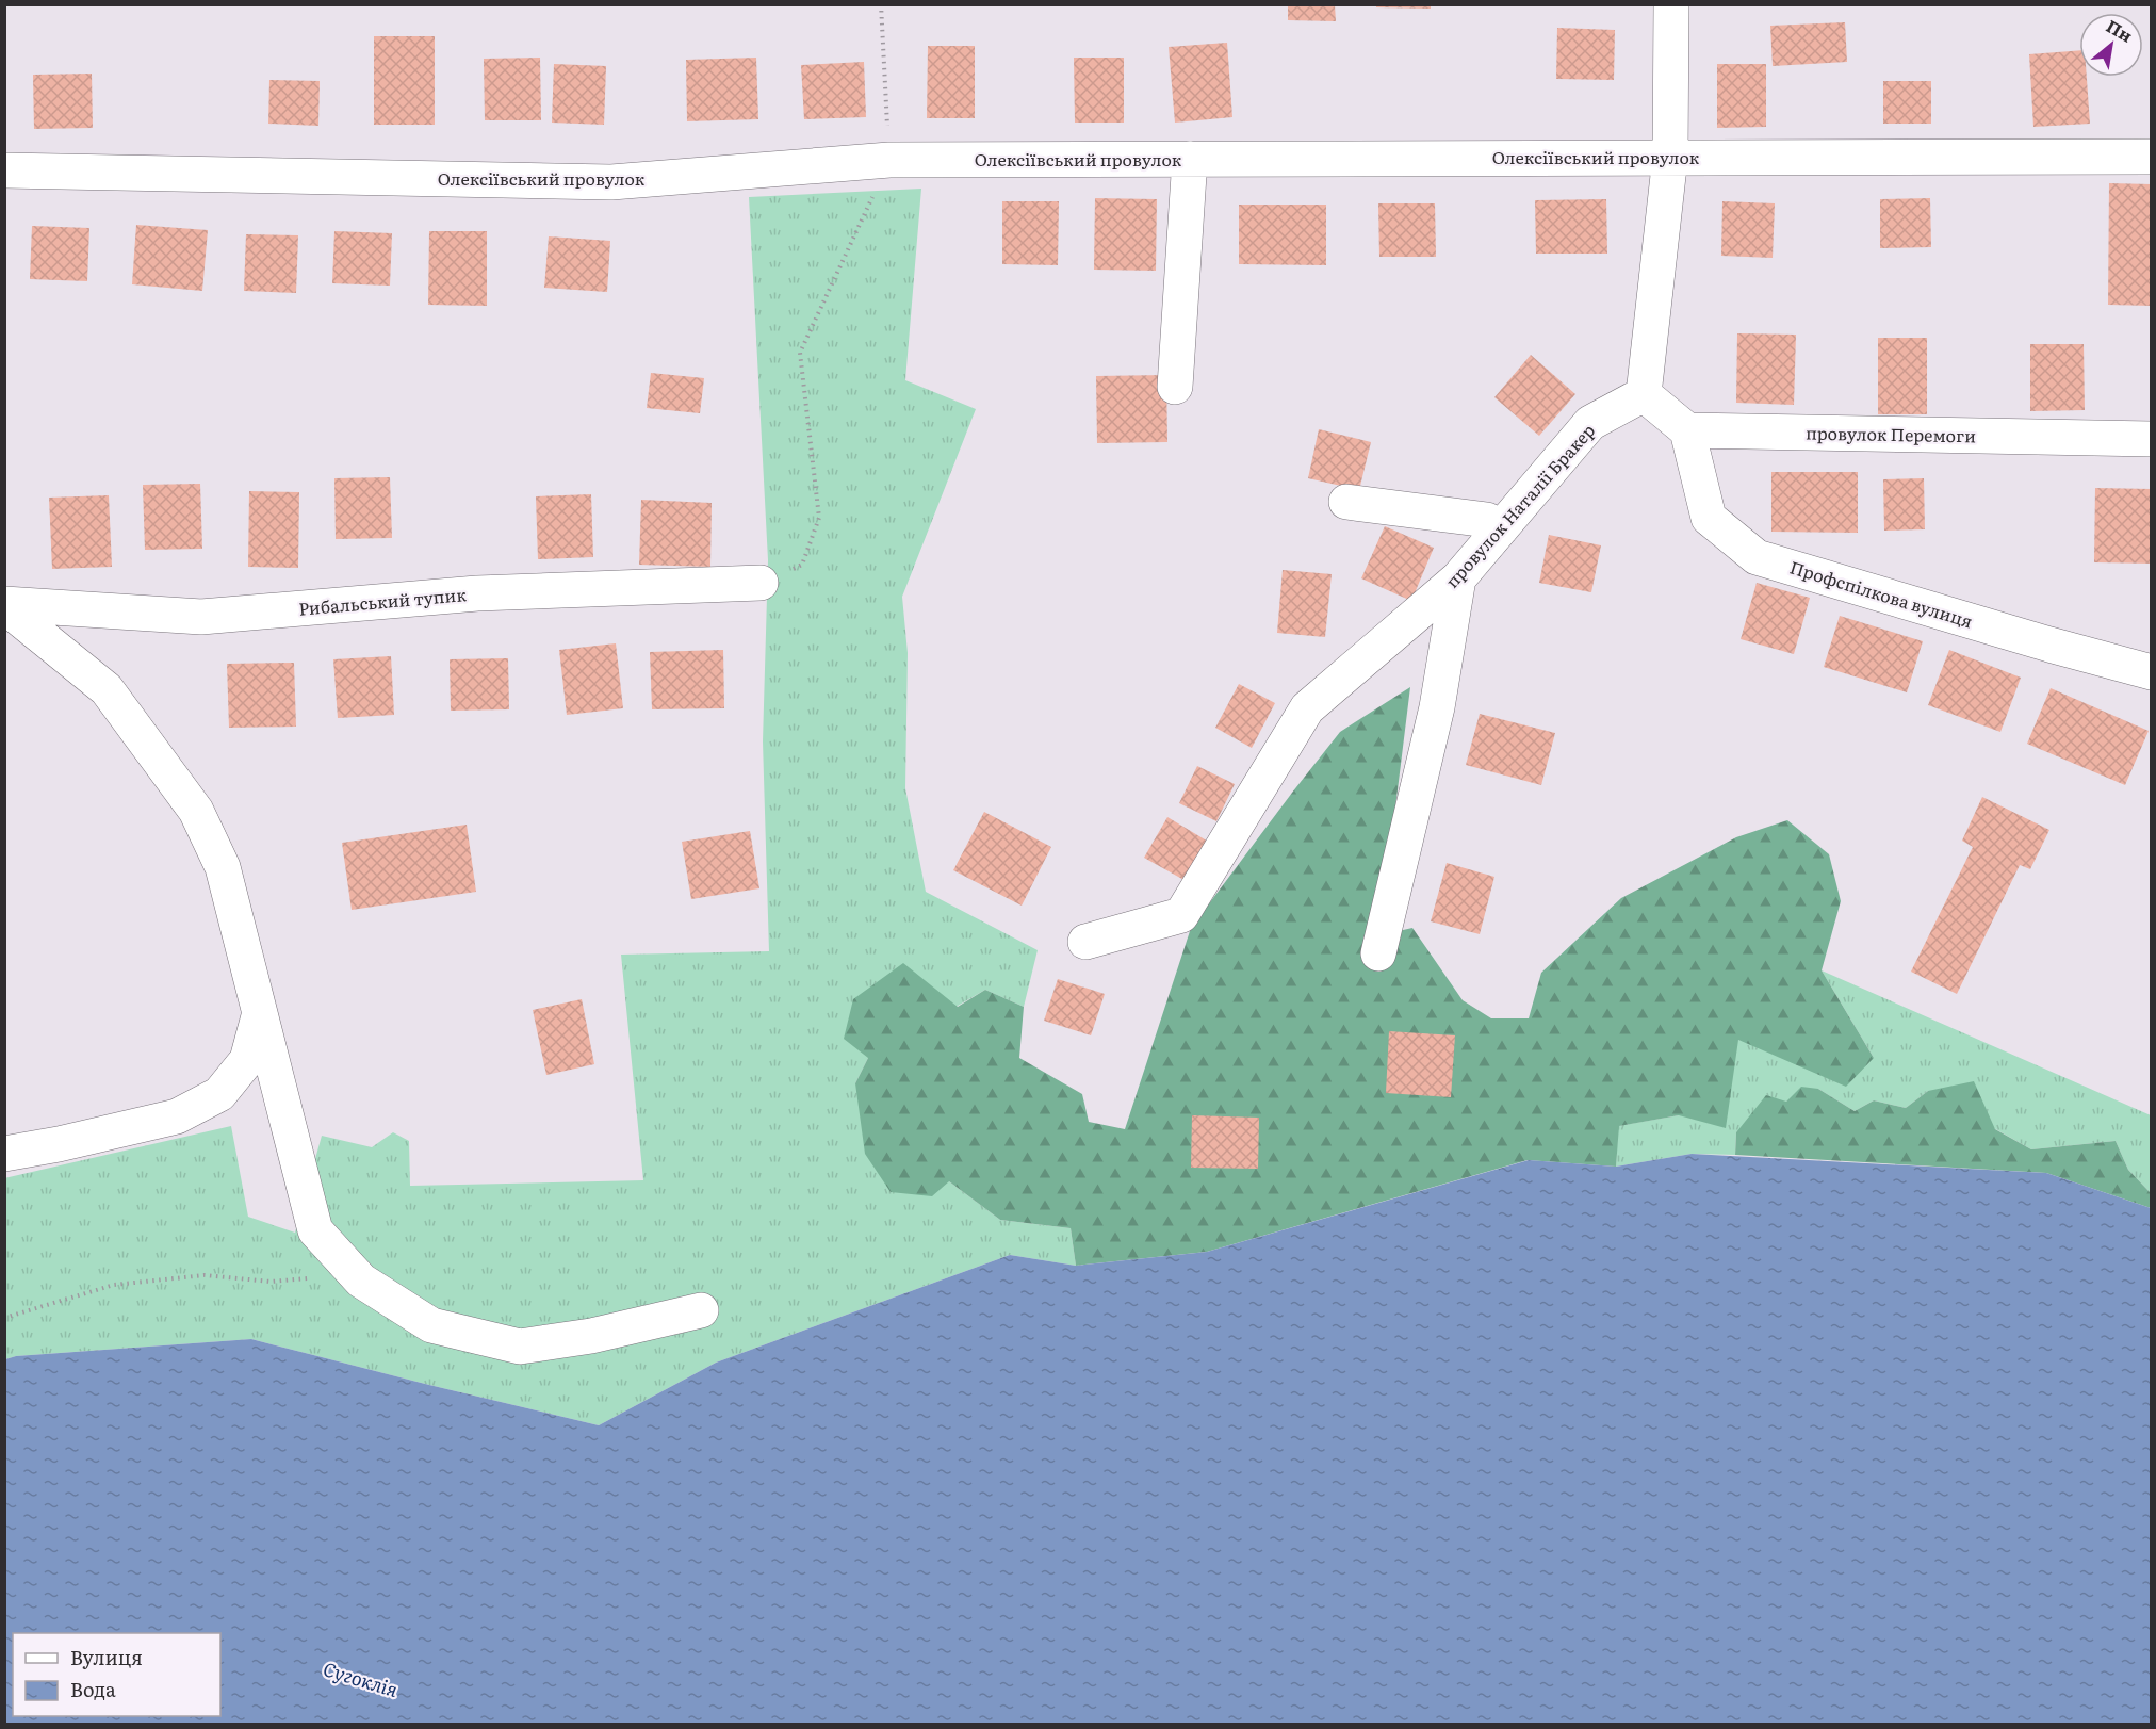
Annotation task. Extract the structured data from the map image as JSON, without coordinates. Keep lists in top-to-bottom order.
{
  "streets": {
    "street": [
      "Олексіївський провулок",
      "провулок Перемоги",
      "провулок Наталії Бракер",
      "Профспілкова вулиця",
      "Рибальський тупик"
    ]
  },
  "crossings": [
    ["провулок Перемоги", "Профспілкова вулиця"]
  ],
  "water": ["Сугоклія"],
  "legend": ["Вулиця", "Вода"],
  "north": "top right"
}
